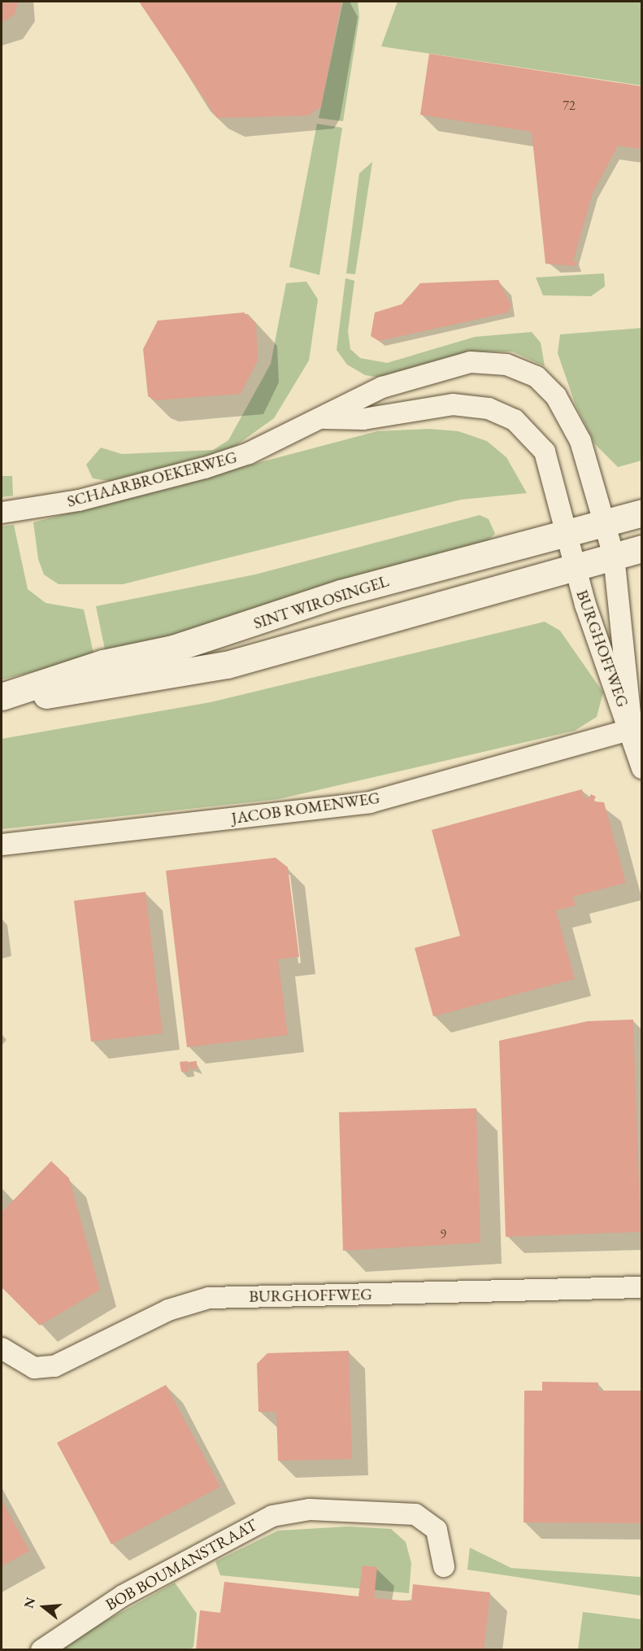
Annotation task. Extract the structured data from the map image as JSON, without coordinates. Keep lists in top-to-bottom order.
{
  "streets": {
    "main road": ["SINT WIROSINGEL"],
    "street": [
      "SCHAARBROEKERWEG",
      "BURGHOFFWEG",
      "JACOB ROMENWEG",
      "BOB BOUMANSTRAAT"
    ]
  },
  "crossings": [
    ["SCHAARBROEKERWEG", "SINT WIROSINGEL"],
    ["SCHAARBROEKERWEG", "BURGHOFFWEG"],
    ["SINT WIROSINGEL", "BURGHOFFWEG"],
    ["BURGHOFFWEG", "JACOB ROMENWEG"]
  ],
  "house_numbers": ["72", "9"],
  "north": "left"
}
